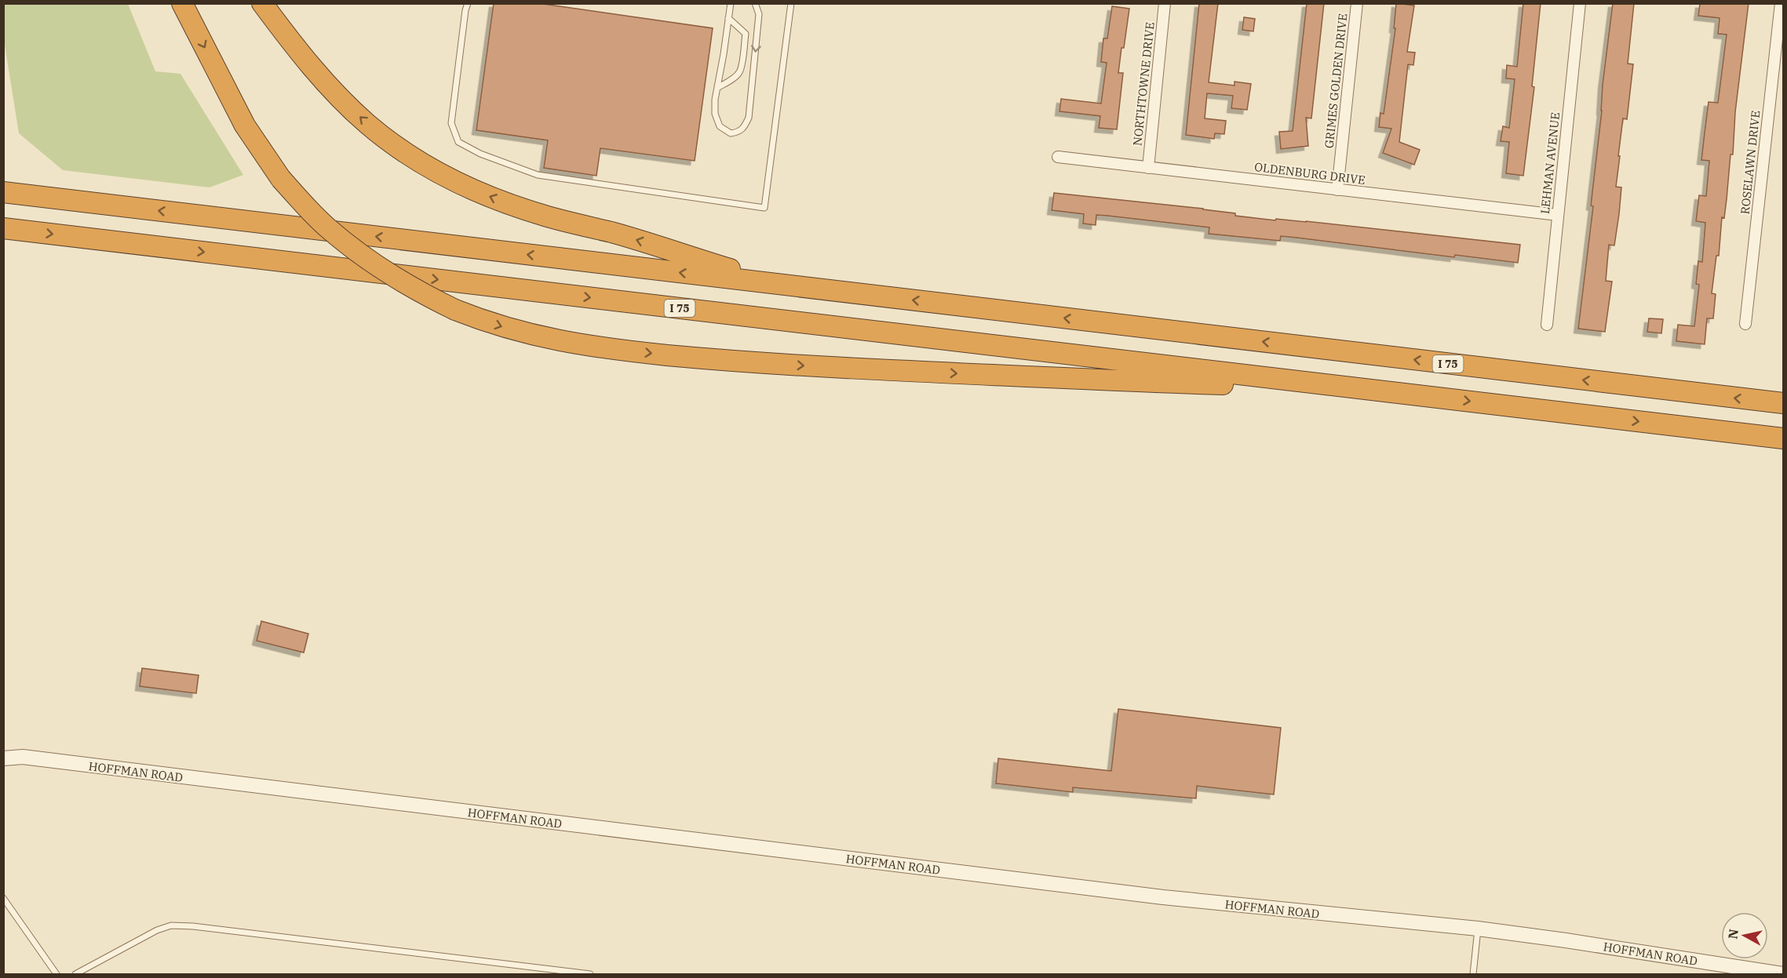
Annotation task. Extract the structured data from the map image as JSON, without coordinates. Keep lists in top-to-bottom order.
{
  "streets": {
    "highway": ["I 75"],
    "street": [
      "GRIMES GOLDEN DRIVE",
      "NORTHTOWNE DRIVE",
      "ROSELAWN DRIVE",
      "LEHMAN AVENUE",
      "OLDENBURG DRIVE",
      "HOFFMAN ROAD"
    ]
  },
  "crossings": [
    ["GRIMES GOLDEN DRIVE", "OLDENBURG DRIVE"],
    ["NORTHTOWNE DRIVE", "OLDENBURG DRIVE"],
    ["LEHMAN AVENUE", "OLDENBURG DRIVE"]
  ],
  "north": "left"
}
